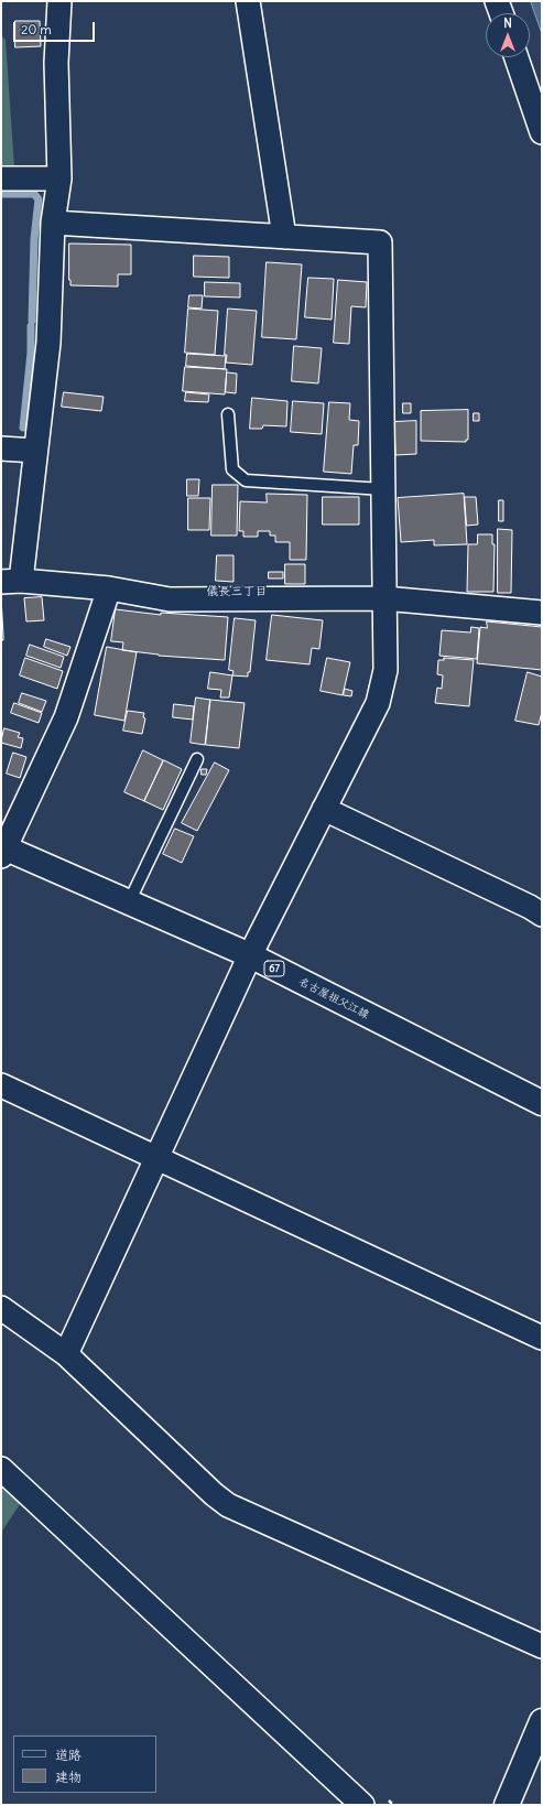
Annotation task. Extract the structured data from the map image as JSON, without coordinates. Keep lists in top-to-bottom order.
{
  "streets": {
    "main road": ["67", "名古屋祖父江線"]
  },
  "districts": ["儀長三丁目"],
  "legend": ["道路", "建物"],
  "scale_bar": "20 m",
  "north": "top"
}
